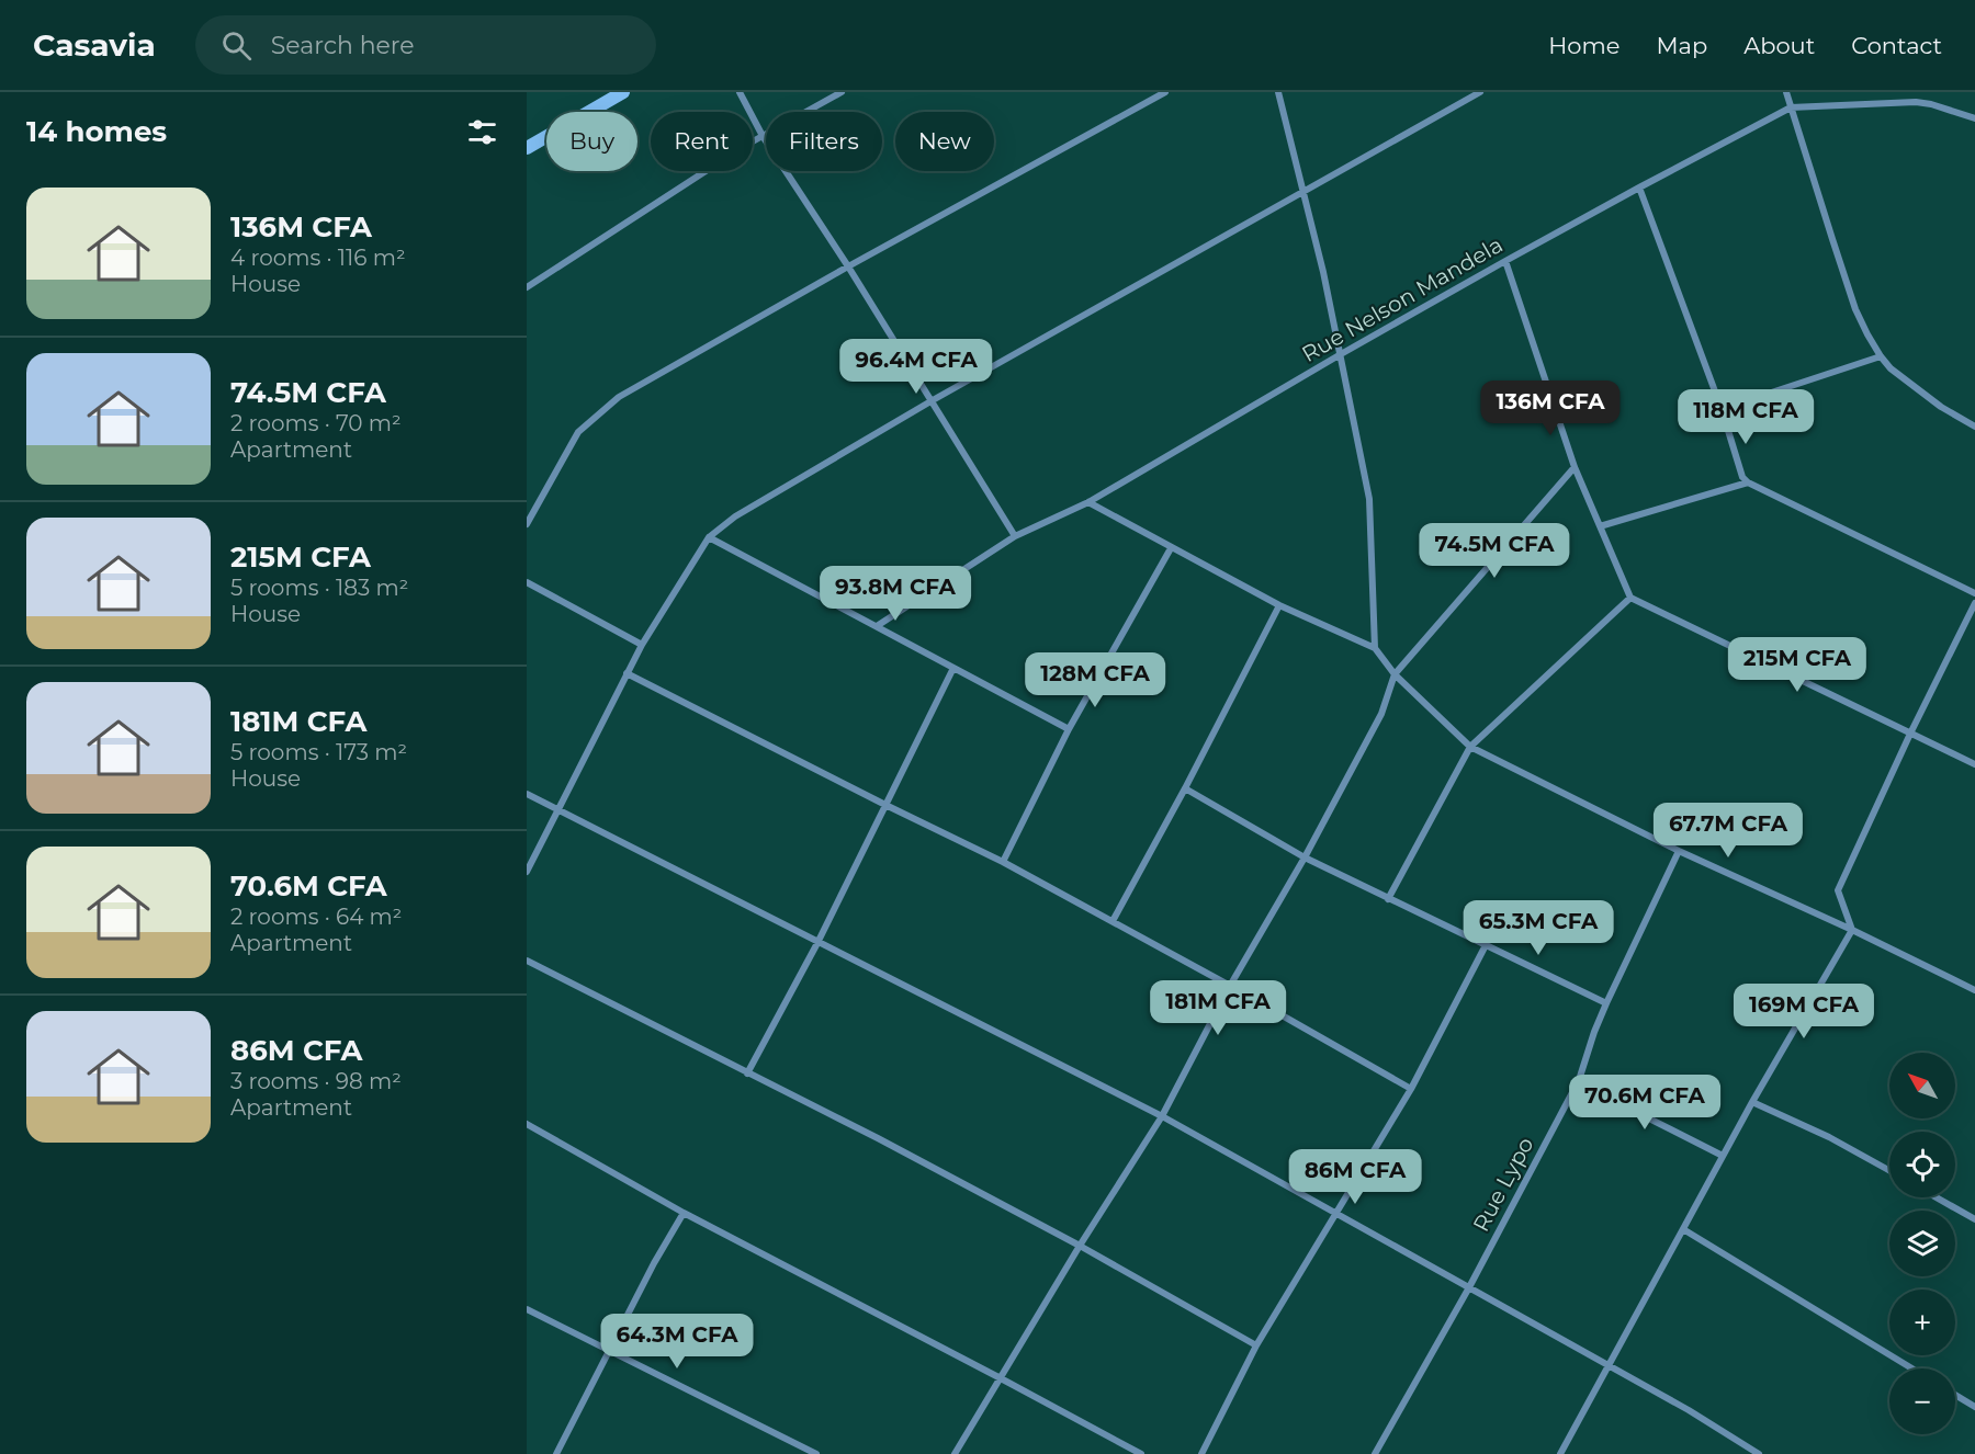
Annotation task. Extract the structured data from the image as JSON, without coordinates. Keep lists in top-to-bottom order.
{
  "streets": {
    "street": ["Rue Nelson Mandela", "Rue Lypo"]
  },
  "north": "top left",
  "page": {
    "header": "Casavia",
    "search": "Search here",
    "nav": [
      "Home",
      "Map",
      "About",
      "Contact"
    ],
    "heading": "14 homes",
    "chip": [
      "Buy",
      "Rent",
      "Filters",
      "New"
    ],
    "list": [
      {
        "name": "136M CFA",
        "note": "4 rooms · 116 m² · House"
      },
      {
        "name": "74.5M CFA",
        "note": "2 rooms · 70 m² · Apartment"
      },
      {
        "name": "215M CFA",
        "note": "5 rooms · 183 m² · House"
      },
      {
        "name": "181M CFA",
        "note": "5 rooms · 173 m² · House"
      },
      {
        "name": "70.6M CFA",
        "note": "2 rooms · 64 m² · Apartment"
      },
      {
        "name": "86M CFA",
        "note": "3 rooms · 98 m² · Apartment"
      }
    ],
    "price": [
      "96.4M CFA",
      "136M CFA",
      "118M CFA",
      "74.5M CFA",
      "93.8M CFA",
      "215M CFA",
      "128M CFA",
      "67.7M CFA",
      "65.3M CFA",
      "181M CFA",
      "169M CFA",
      "70.6M CFA",
      "86M CFA",
      "64.3M CFA"
    ],
    "map_buttons": ["+", "−"]
  }
}
